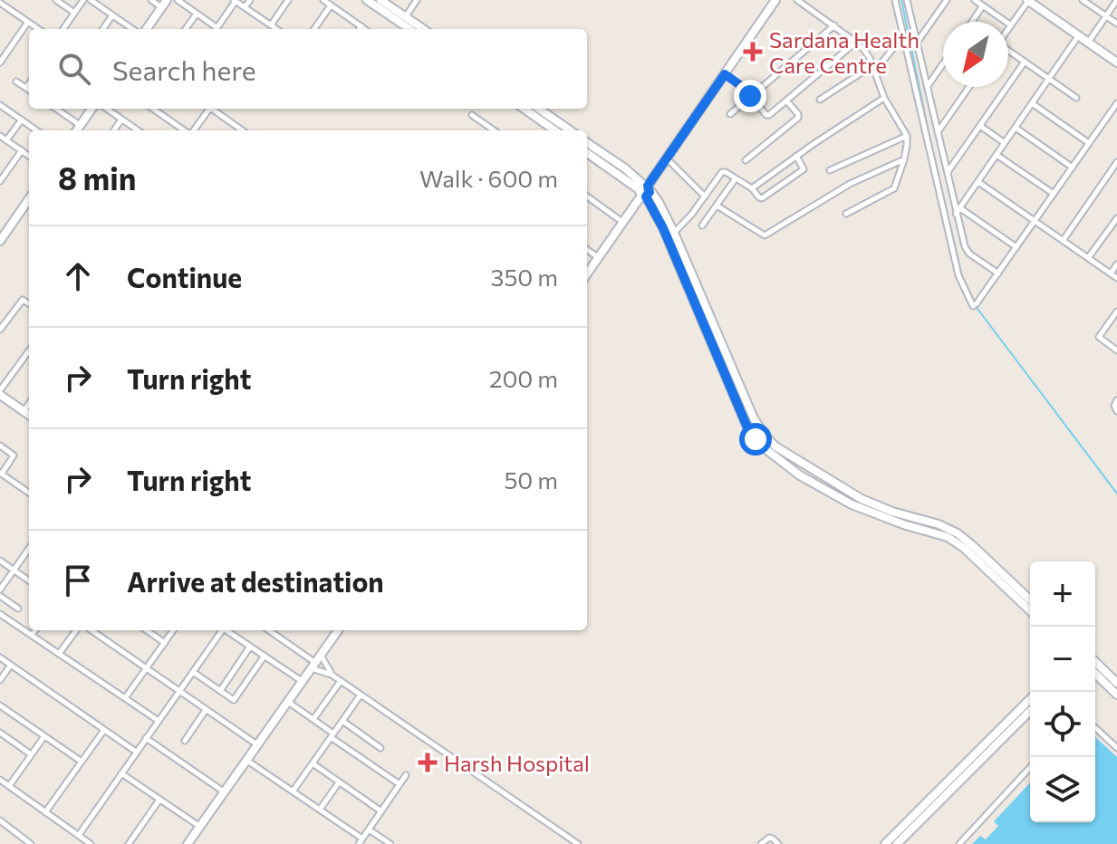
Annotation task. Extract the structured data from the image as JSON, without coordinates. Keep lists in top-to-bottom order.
{
  "places": {
    "health": ["Sardana Health Care Centre", "Harsh Hospital"]
  },
  "north": "bottom left",
  "page": {
    "search": "Search here",
    "heading": ["8 min", "Walk · 600 m"],
    "list": [
      ["Continue", "350 m"],
      ["Turn right", "200 m"],
      ["Turn right", "50 m"],
      "Arrive at destination"
    ],
    "map_buttons": ["+", "−"]
  }
}
